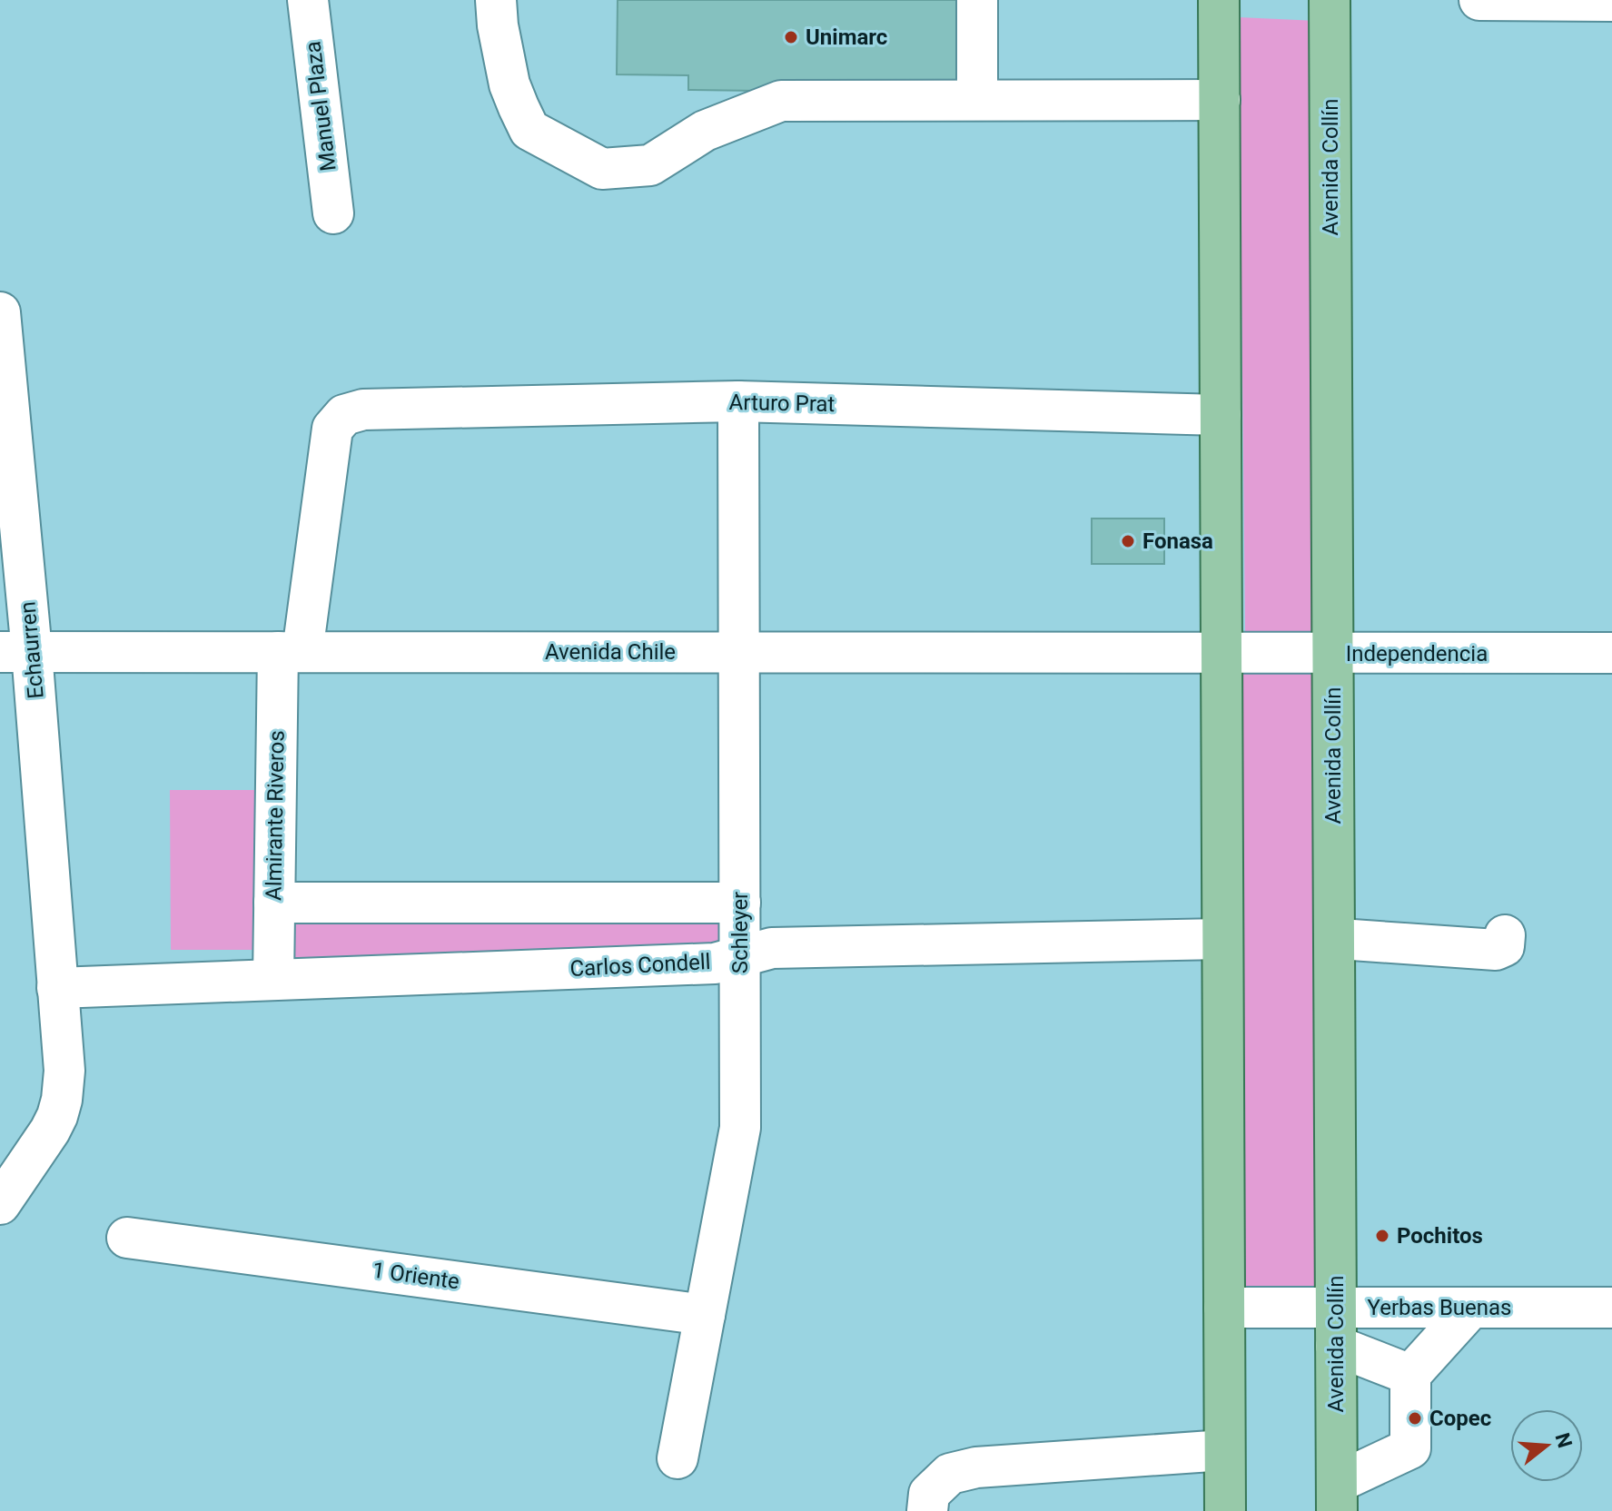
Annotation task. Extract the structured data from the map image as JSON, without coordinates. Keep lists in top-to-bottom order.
{
  "streets": {
    "main road": ["Avenida Collín"],
    "street": [
      "Manuel Plaza",
      "Arturo Prat",
      "Echaurren",
      "Avenida Chile",
      "Independencia",
      "Almirante Riveros",
      "Schleyer",
      "Carlos Condell",
      "1 Oriente",
      "Yerbas Buenas"
    ]
  },
  "crossings": [
    ["Avenida Collín", "Independencia"],
    ["Avenida Collín", "Yerbas Buenas"],
    ["Arturo Prat", "Almirante Riveros"],
    ["Arturo Prat", "Schleyer"],
    ["Echaurren", "Avenida Chile"],
    ["Echaurren", "Carlos Condell"],
    ["Avenida Chile", "Independencia"],
    ["Avenida Chile", "Almirante Riveros"],
    ["Avenida Chile", "Schleyer"],
    ["Almirante Riveros", "Carlos Condell"],
    ["Schleyer", "Carlos Condell"],
    ["Schleyer", "1 Oriente"]
  ],
  "places": [
    "Unimarc",
    "Fonasa",
    "Pochitos",
    "Copec"
  ],
  "north": "right"
}
